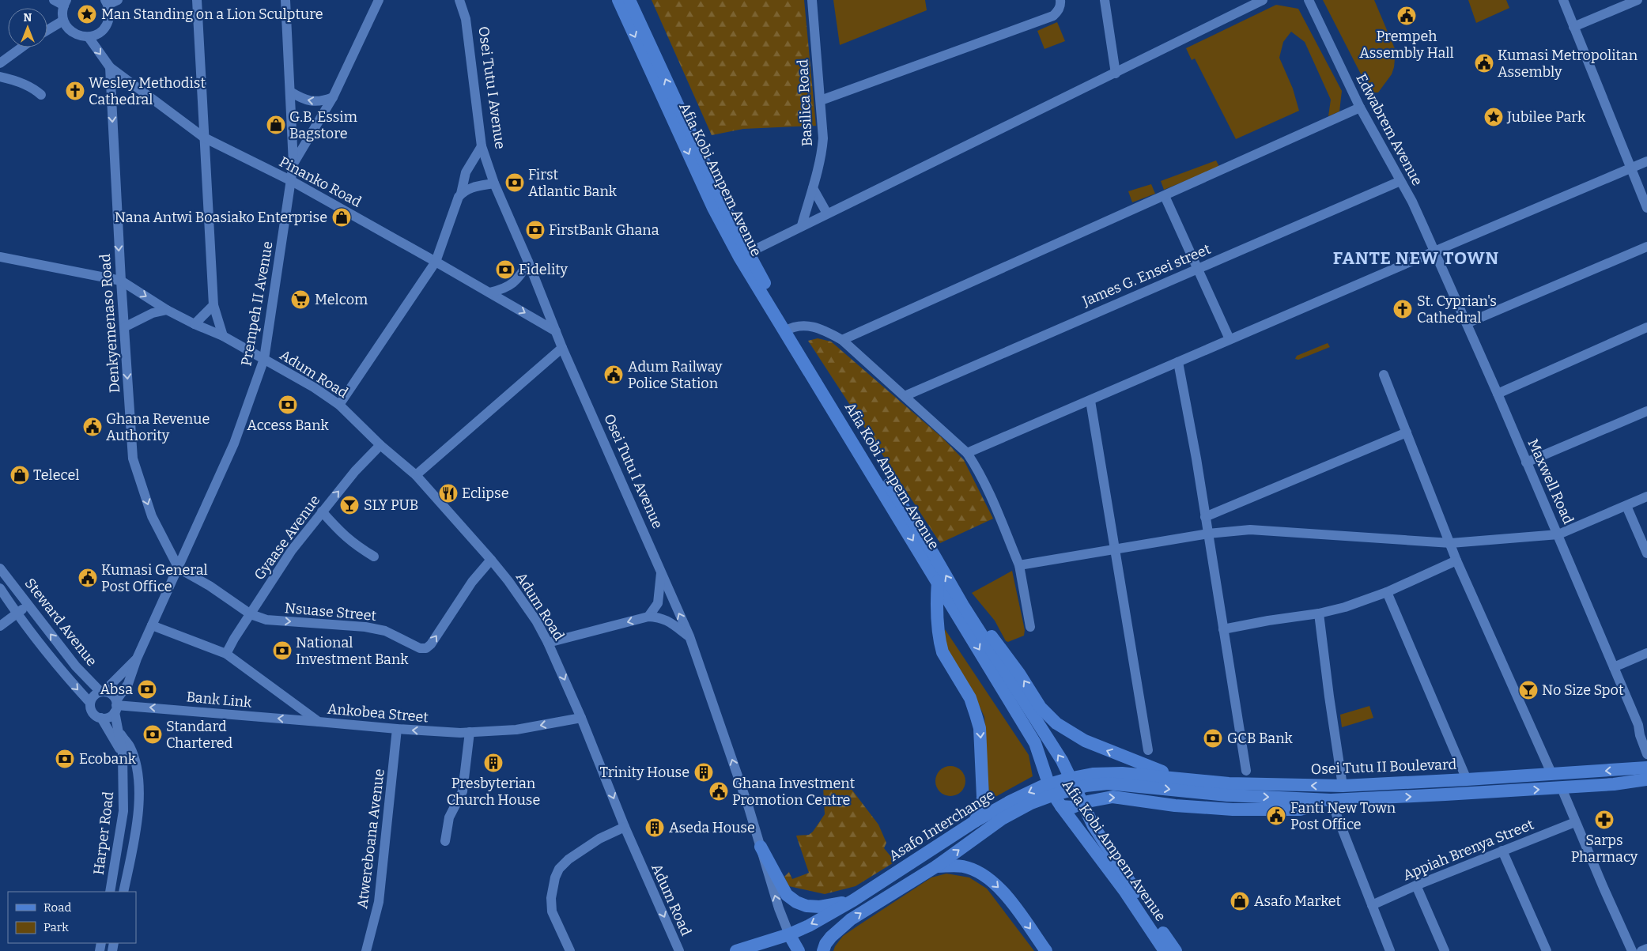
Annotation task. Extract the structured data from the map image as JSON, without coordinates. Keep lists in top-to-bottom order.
{
  "streets": {
    "main road": [
      "Osei Tutu I Avenue",
      "Afia Kobi Ampem Avenue",
      "Osei Tutu II Boulevard",
      "Asafo Interchange"
    ],
    "street": [
      "Basilica Road",
      "Edwabrem Avenue",
      "Pinanko Road",
      "James G. Ensei street",
      "Prempeh II Avenue",
      "Denkyemenaso Road",
      "Adum Road",
      "Maxwell Road",
      "Gyaase Avenue",
      "Nsuase Street",
      "Steward Avenue",
      "Bank Link",
      "Ankobea Street",
      "Harper Road",
      "Atwereboana Avenue",
      "Appiah Brenya Street"
    ]
  },
  "crossings": [
    ["Osei Tutu I Avenue", "Pinanko Road"],
    ["Osei Tutu I Avenue", "Asafo Interchange"],
    ["Edwabrem Avenue", "James G. Ensei street"],
    ["Edwabrem Avenue", "Maxwell Road"],
    ["Pinanko Road", "Prempeh II Avenue"],
    ["Pinanko Road", "Denkyemenaso Road"],
    ["Prempeh II Avenue", "Denkyemenaso Road"],
    ["Prempeh II Avenue", "Adum Road"],
    ["Prempeh II Avenue", "Nsuase Street"],
    ["Prempeh II Avenue", "Steward Avenue"],
    ["Prempeh II Avenue", "Bank Link"],
    ["Prempeh II Avenue", "Ankobea Street"],
    ["Prempeh II Avenue", "Harper Road"],
    ["Denkyemenaso Road", "Adum Road"],
    ["Denkyemenaso Road", "Nsuase Street"],
    ["Adum Road", "Gyaase Avenue"],
    ["Adum Road", "Nsuase Street"],
    ["Adum Road", "Ankobea Street"],
    ["Gyaase Avenue", "Nsuase Street"],
    ["Gyaase Avenue", "Ankobea Street"],
    ["Steward Avenue", "Bank Link"],
    ["Steward Avenue", "Harper Road"],
    ["Bank Link", "Ankobea Street"],
    ["Bank Link", "Harper Road"],
    ["Ankobea Street", "Atwereboana Avenue"],
    ["Osei Tutu II Boulevard", "Asafo Interchange"]
  ],
  "one_way": [
    "Osei Tutu I Avenue",
    "Denkyemenaso Road",
    "Adum Road",
    "Nsuase Street",
    "Bank Link",
    "Ankobea Street"
  ],
  "districts": ["FANTE NEW TOWN"],
  "places": {
    "place": ["Man Standing on a Lion Sculpture", "Jubilee Park"],
    "public building": [
      "Prempeh Assembly Hall",
      "Kumasi Metropolitan Assembly",
      "Adum Railway Police Station",
      "Ghana Revenue Authority",
      "Kumasi General Post Office",
      "Ghana Investment Promotion Centre",
      "Fanti New Town Post Office"
    ],
    "church": ["Wesley Methodist Cathedral", "St. Cyprian's Cathedral"],
    "shop": [
      "G.B. Essim Bagstore",
      "Nana Antwi Boasiako Enterprise",
      "Telecel",
      "Asafo Market"
    ],
    "bank": [
      "First Atlantic Bank",
      "FirstBank Ghana",
      "Fidelity",
      "Access Bank",
      "National Investment Bank",
      "Absa",
      "Standard Chartered",
      "GCB Bank",
      "Ecobank"
    ],
    "supermarket": ["Melcom"],
    "restaurant": ["Eclipse"],
    "bar": ["SLY PUB", "No Size Spot"],
    "building": ["Presbyterian Church House", "Trinity House", "Aseda House"],
    "pharmacy": ["Sarps Pharmacy"]
  },
  "legend": ["Road", "Park"],
  "north": "top"
}
